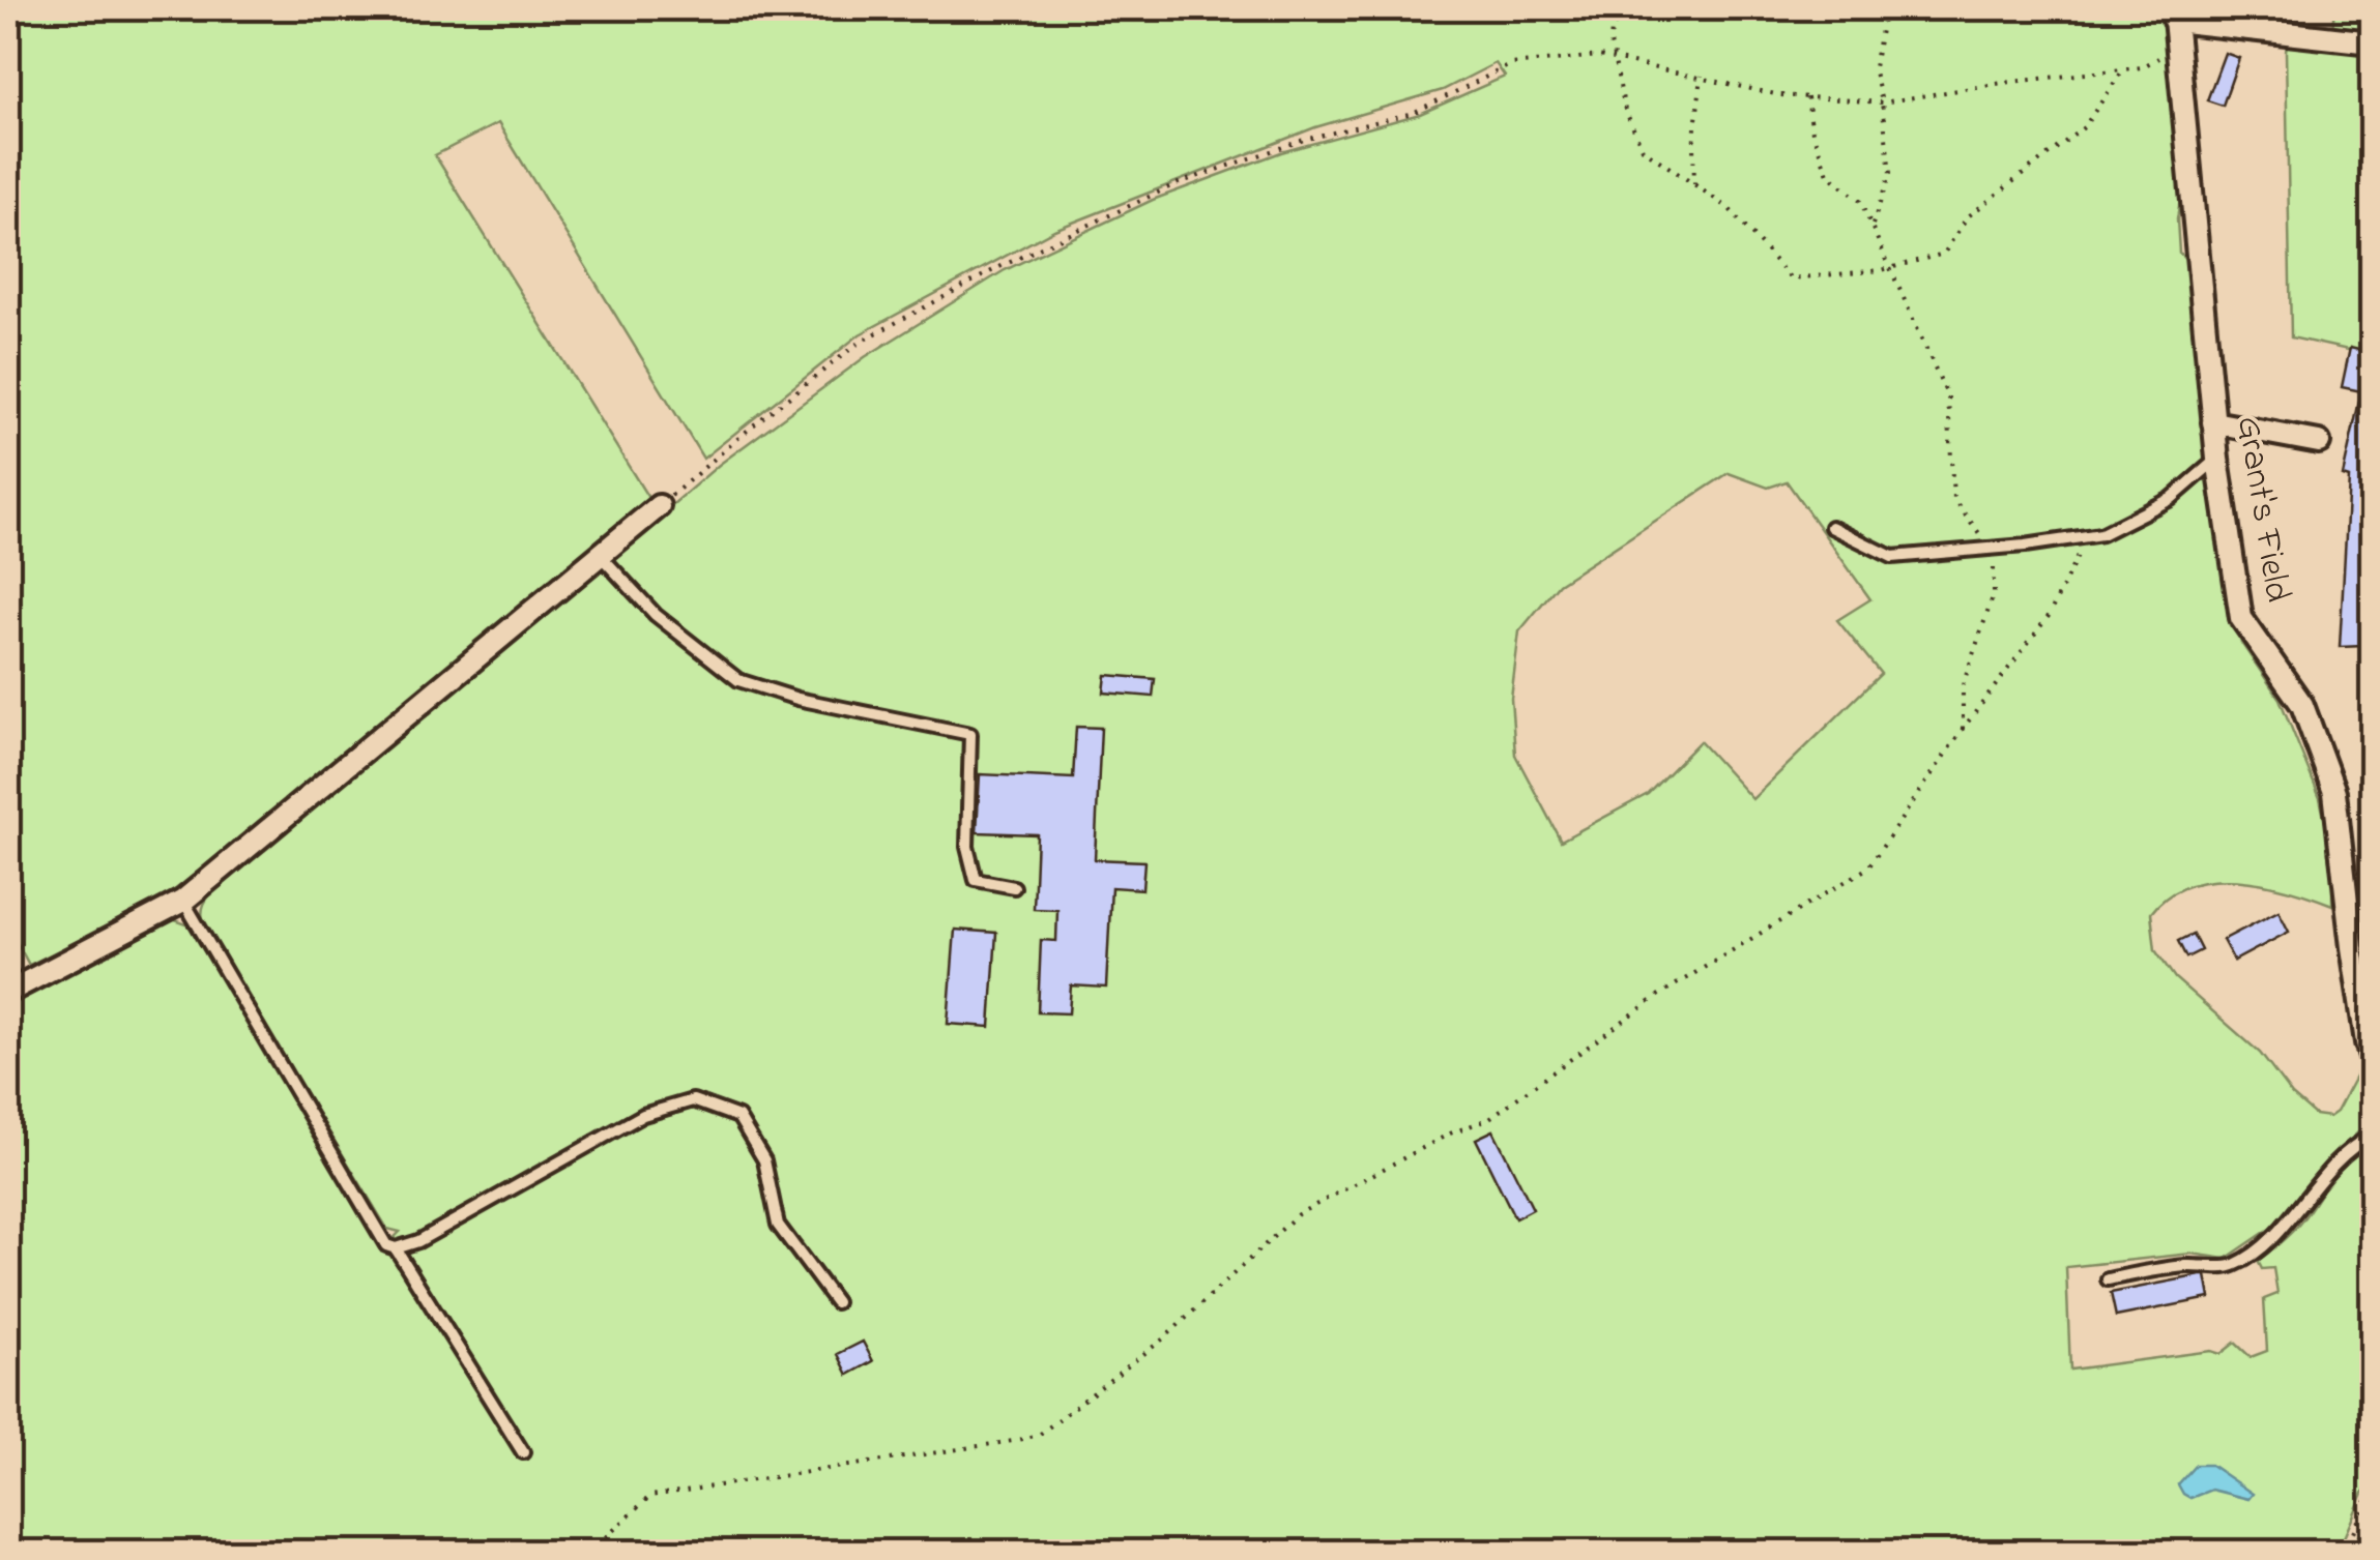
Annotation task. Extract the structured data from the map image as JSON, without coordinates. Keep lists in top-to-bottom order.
{
  "streets": {
    "street": ["Grant's Field"]
  }
}
